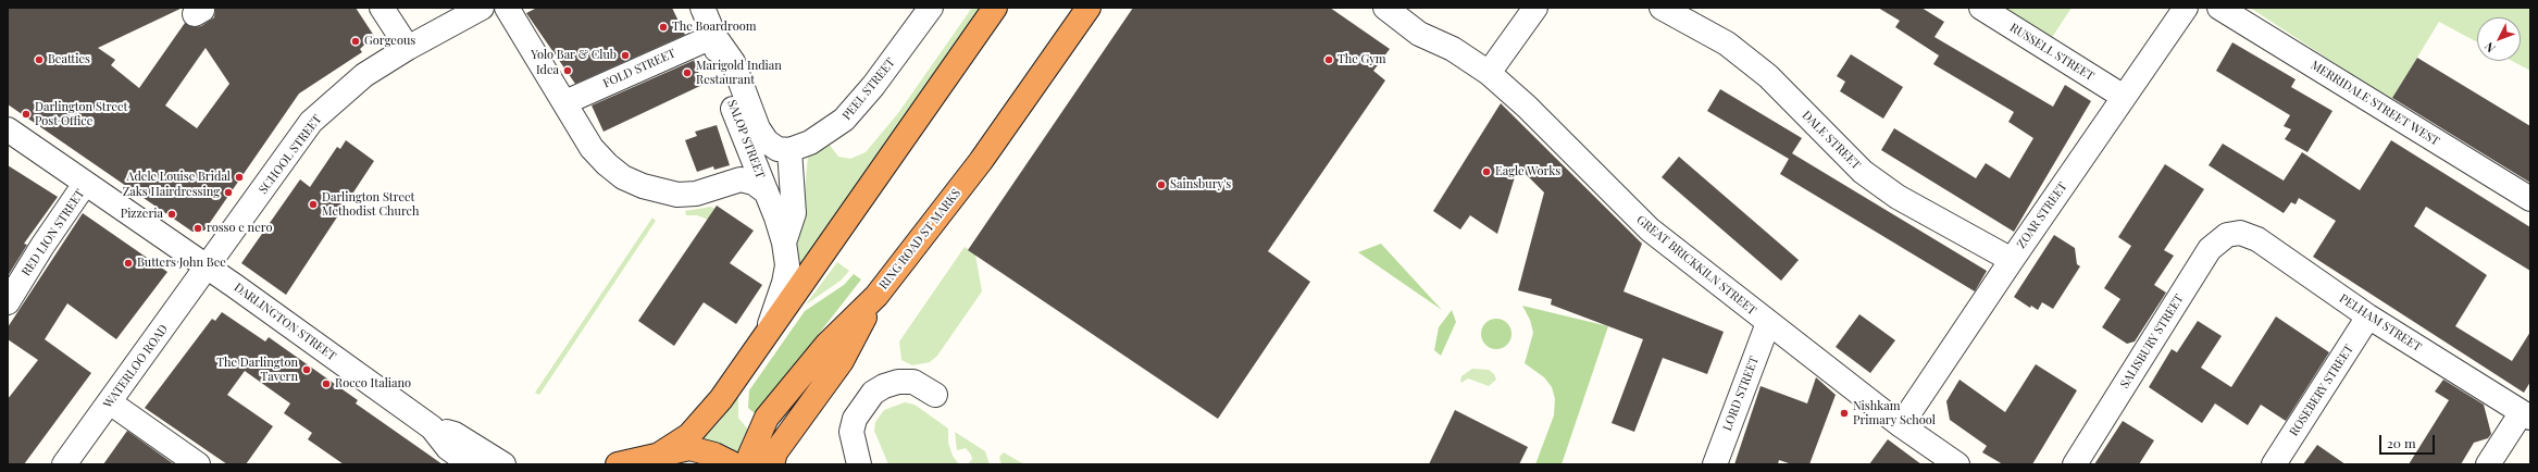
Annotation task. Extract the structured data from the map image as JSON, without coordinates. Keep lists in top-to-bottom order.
{
  "streets": {
    "highway": ["RING ROAD ST MARKS"],
    "street": [
      "RUSSELL STREET",
      "FOLD STREET",
      "PEEL STREET",
      "MERRIDALE STREET WEST",
      "SALOP STREET",
      "DALE STREET",
      "SCHOOL STREET",
      "ZOAR STREET",
      "RED LION STREET",
      "GREAT BRICKKILN STREET",
      "DARLINGTON STREET",
      "PELHAM STREET",
      "SALISBURY STREET",
      "WATERLOO ROAD",
      "ROSEBERY STREET",
      "LORD STREET"
    ]
  },
  "crossings": [
    ["RUSSELL STREET", "ZOAR STREET"],
    ["FOLD STREET", "SALOP STREET"],
    ["PEEL STREET", "SALOP STREET"],
    ["DALE STREET", "ZOAR STREET"],
    ["SCHOOL STREET", "DARLINGTON STREET"],
    ["SCHOOL STREET", "WATERLOO ROAD"],
    ["ZOAR STREET", "GREAT BRICKKILN STREET"],
    ["RED LION STREET", "DARLINGTON STREET"],
    ["GREAT BRICKKILN STREET", "LORD STREET"],
    ["DARLINGTON STREET", "WATERLOO ROAD"],
    ["PELHAM STREET", "SALISBURY STREET"],
    ["PELHAM STREET", "ROSEBERY STREET"]
  ],
  "places": [
    "The Boardroom",
    "Gorgeous",
    "Yolo Bar & Club",
    "Beatties",
    "The Gym",
    "Idea",
    "Marigold Indian Restaurant",
    "Darlington Street Post Office",
    "Eagle Works",
    "Adele Louise Bridal",
    "Sainsbury's",
    "Zaks Hairdressing",
    "Darlington Street Methodist Church",
    "Pizzeria",
    "rosso e nero",
    "Butters John Bee",
    "The Darlington Tavern",
    "Rocco Italiano",
    "Nishkam Primary School"
  ],
  "scale_bar": "20 m",
  "north": "bottom left"
}
